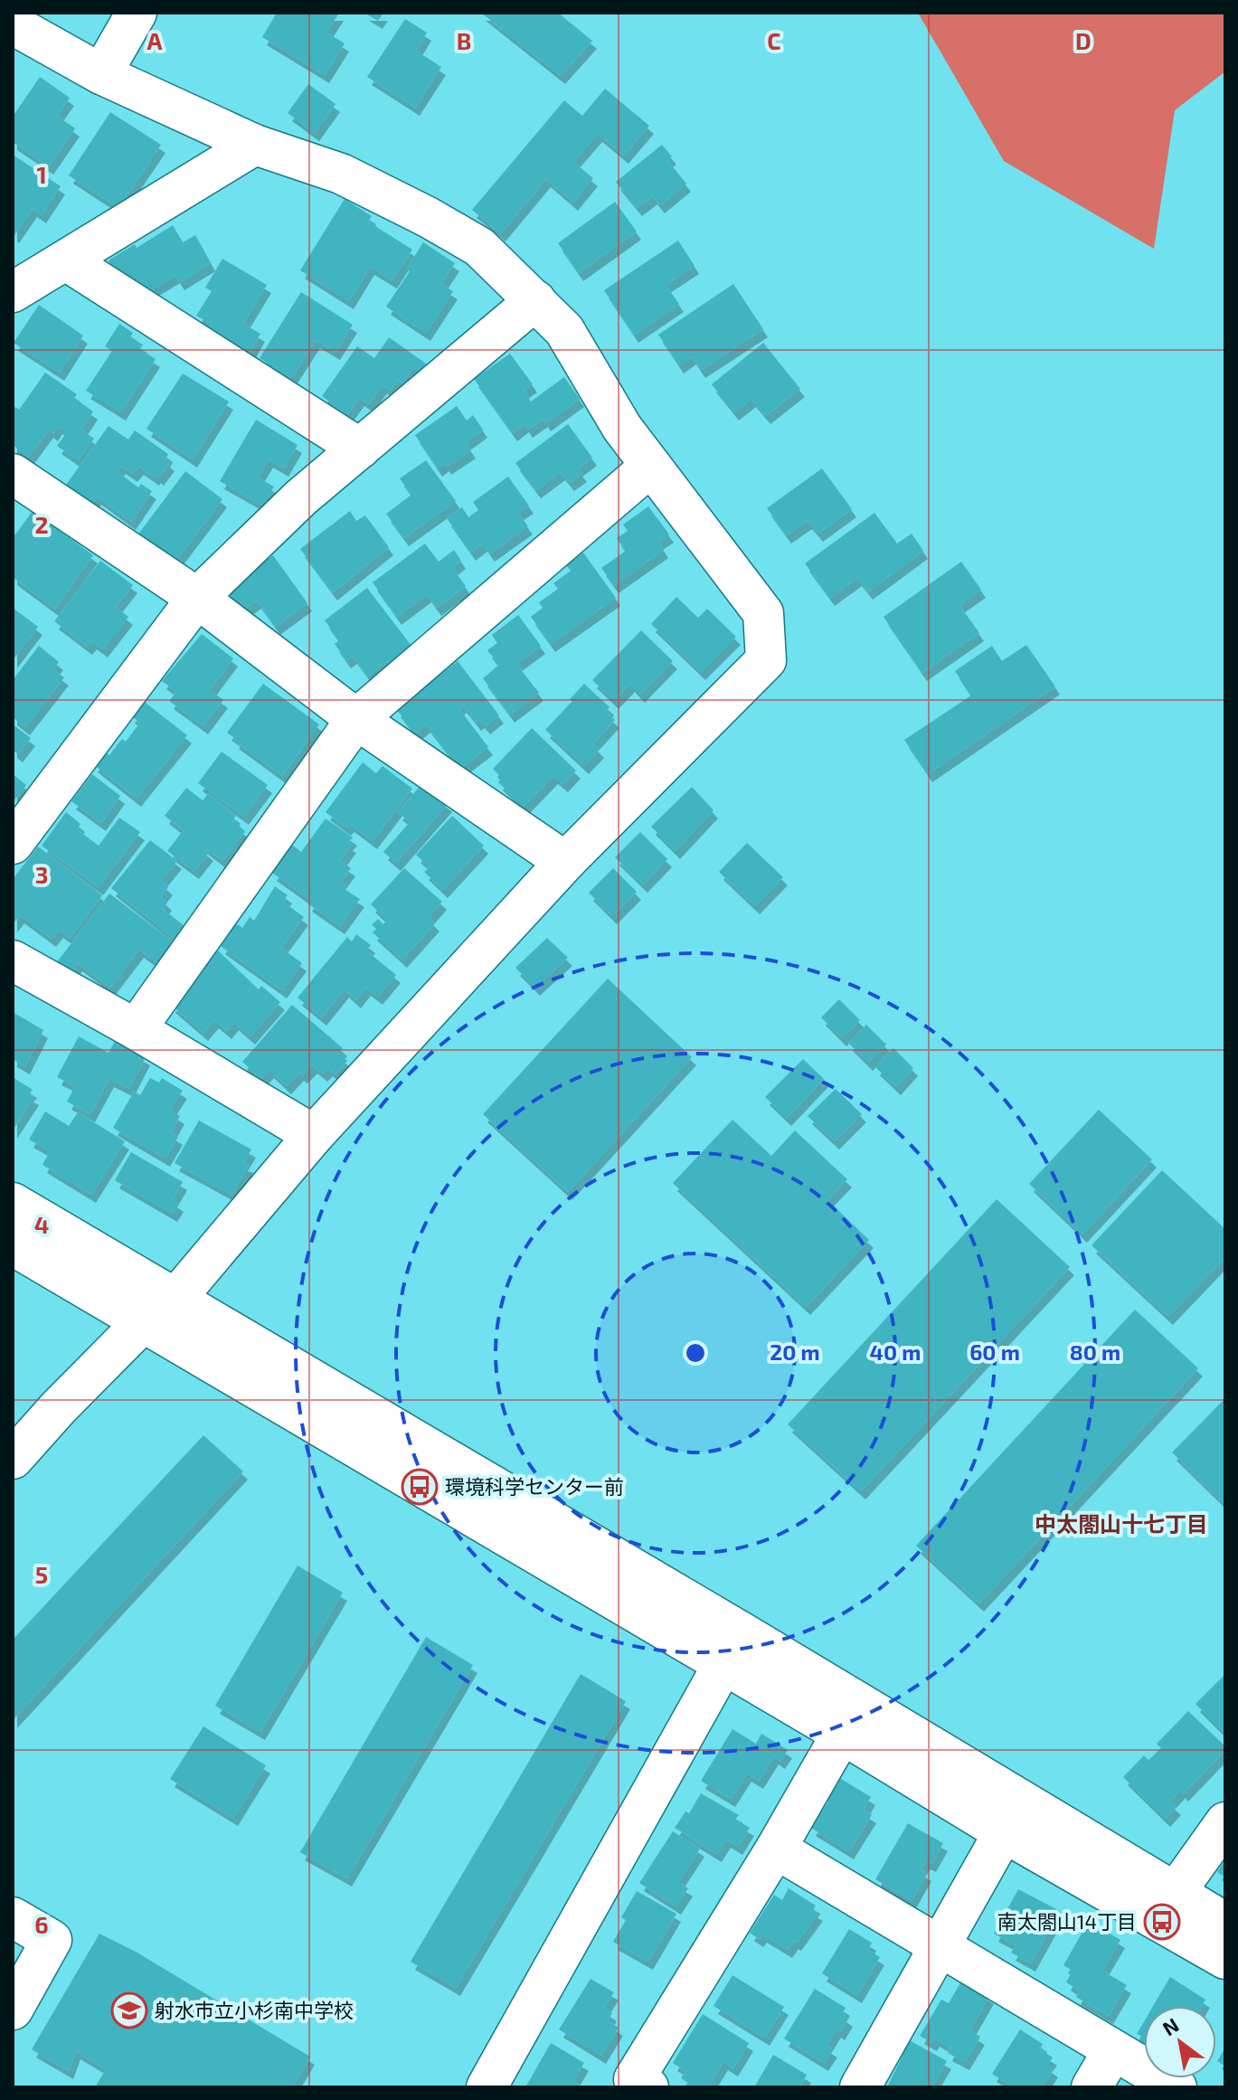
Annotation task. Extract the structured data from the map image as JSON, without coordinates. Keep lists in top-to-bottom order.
{
  "districts": ["中太閤山十七丁目"],
  "places": {
    "bus stop": ["環境科学センター前", "南太閤山14丁目"],
    "school or university": ["射水市立小杉南中学校"]
  },
  "north": "top left",
  "grid": {
    "columns": [
      "A",
      "B",
      "C",
      "D"
    ],
    "rows": [
      "1",
      "2",
      "3",
      "4",
      "5",
      "6"
    ]
  },
  "rings": [
    "20 m",
    "40 m",
    "60 m",
    "80 m"
  ]
}
